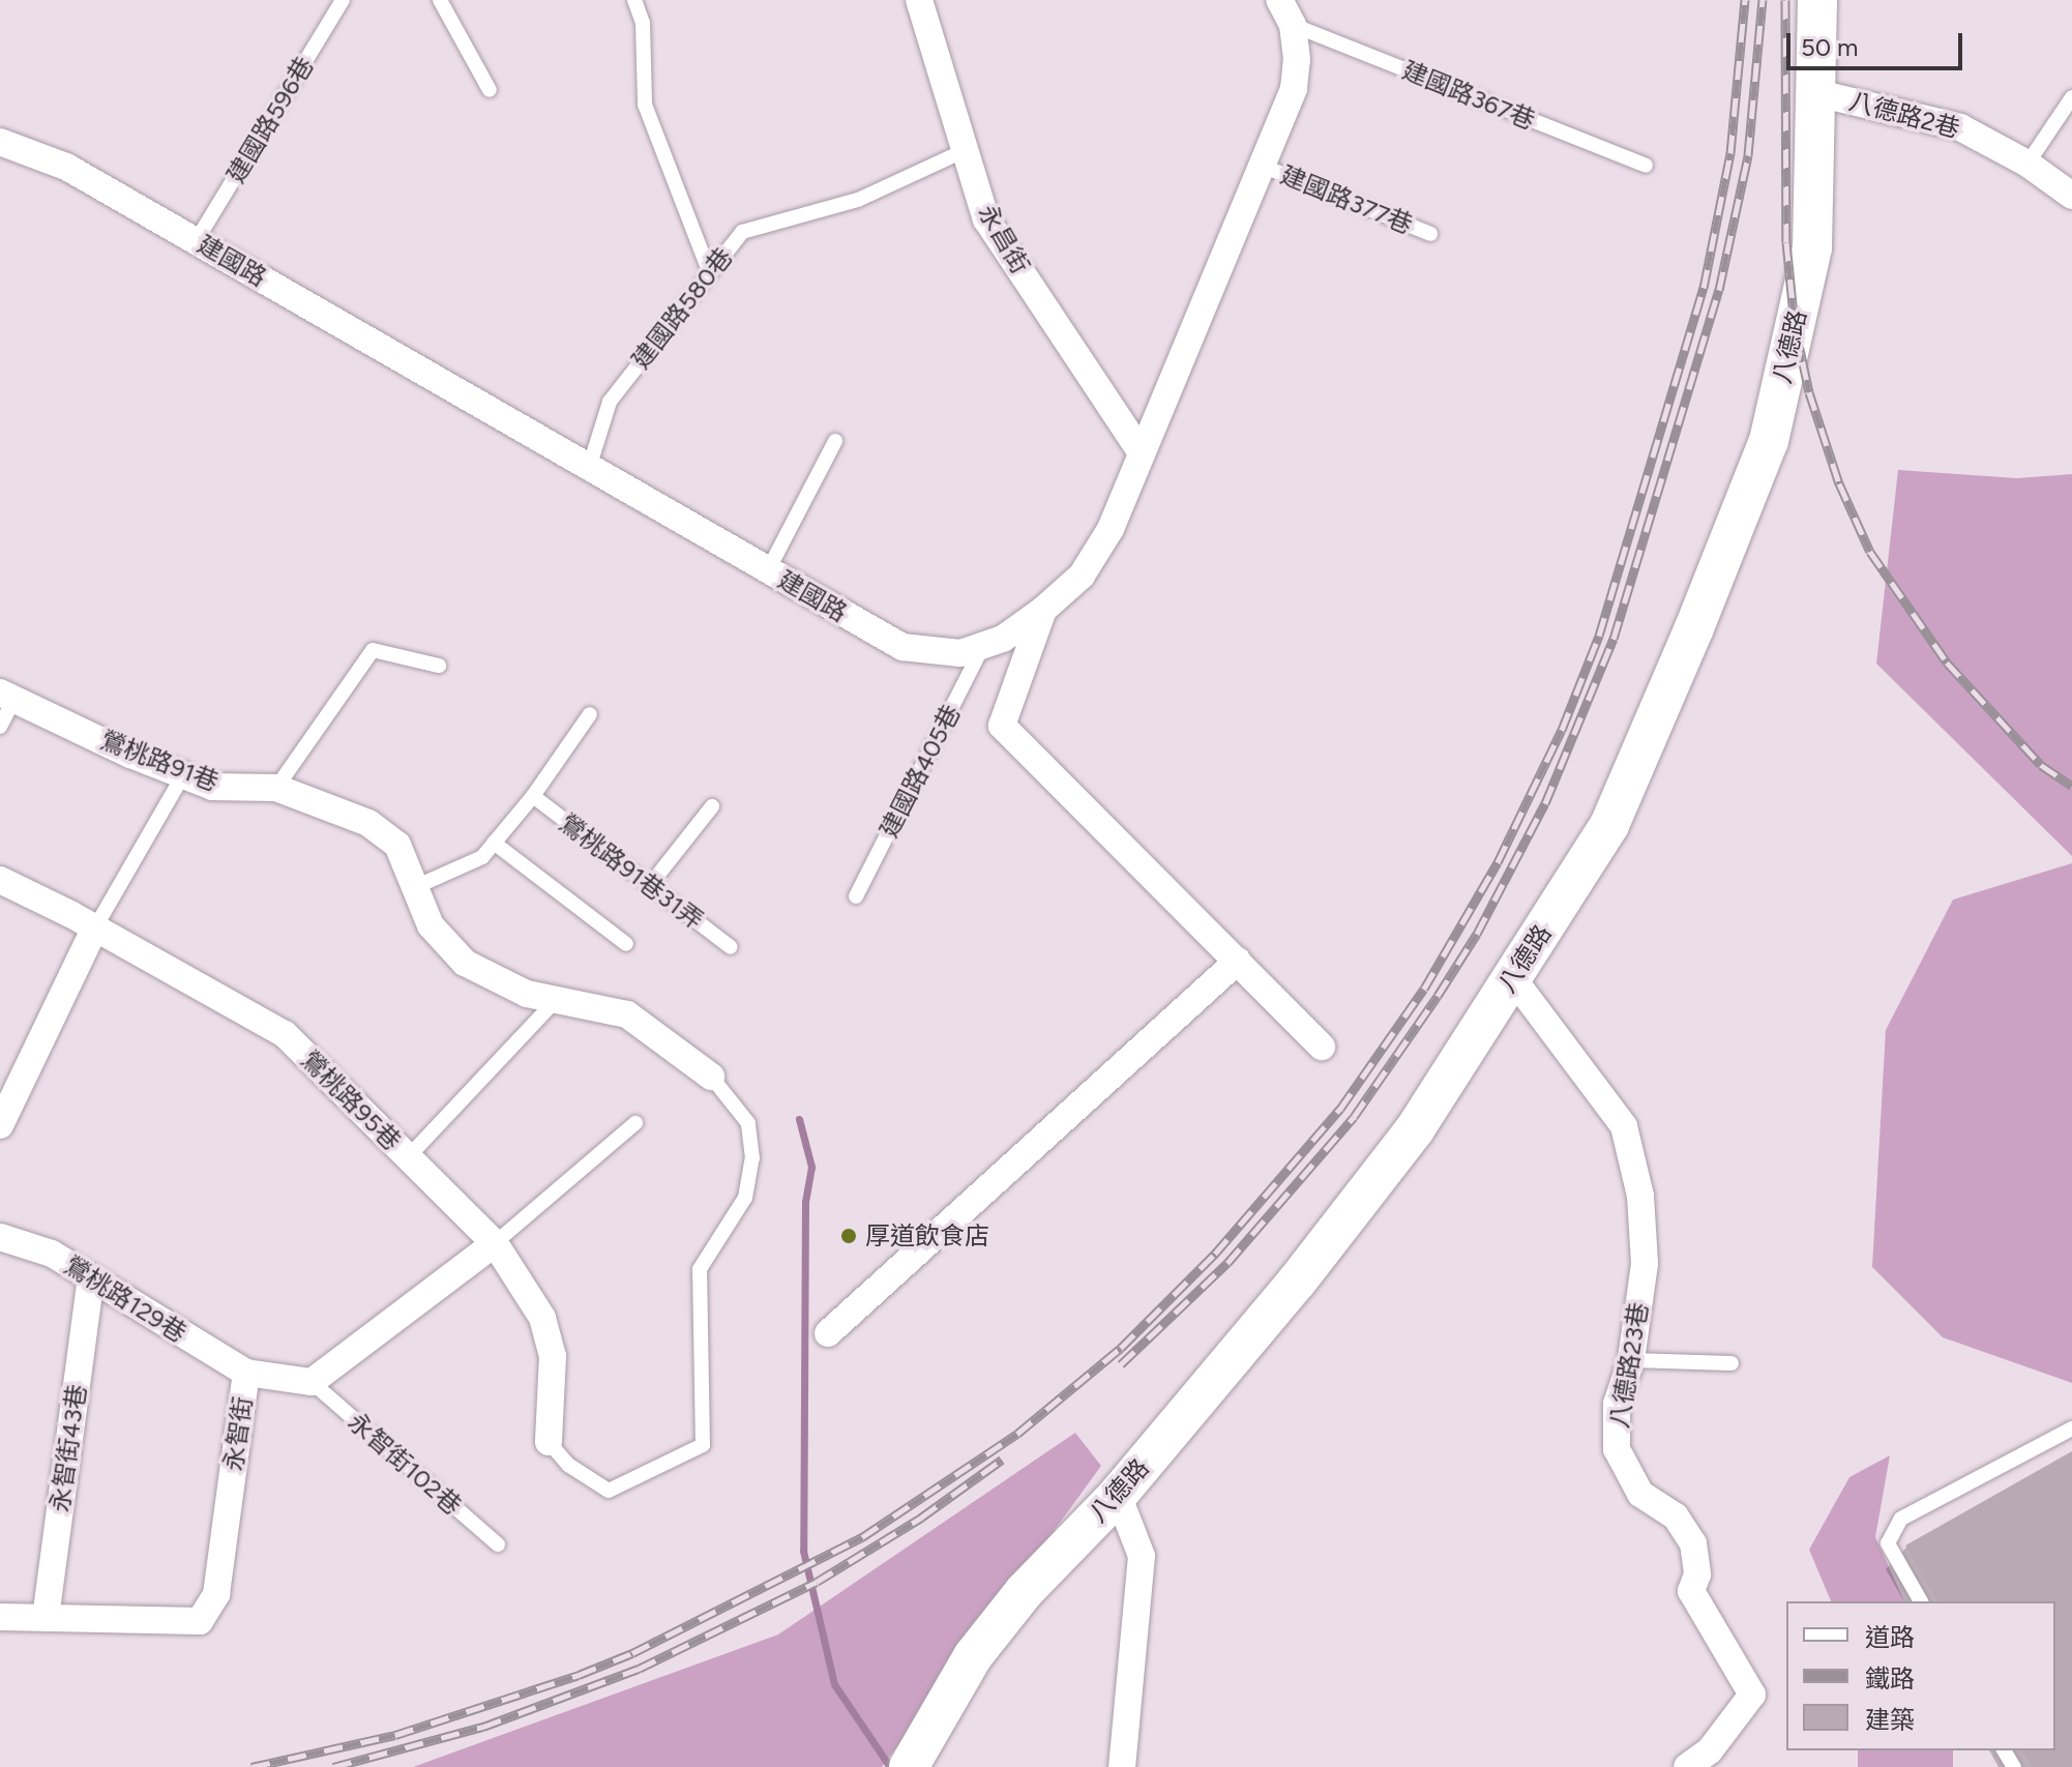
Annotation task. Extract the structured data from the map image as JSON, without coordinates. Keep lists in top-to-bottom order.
{
  "streets": {
    "main road": ["八德路"],
    "street": [
      "八德路2巷",
      "永昌街",
      "建國路",
      "鶯桃路91巷",
      "鶯桃路95巷",
      "鶯桃路129巷",
      "八德路23巷",
      "永智街",
      "永智街43巷"
    ],
    "lane": [
      "建國路367巷",
      "建國路596巷",
      "建國路377巷",
      "建國路580巷",
      "建國路405巷",
      "鶯桃路91巷31弄",
      "永智街102巷"
    ]
  },
  "crossings": [
    ["建國路367巷", "建國路"],
    ["八德路2巷", "八德路"],
    ["建國路596巷", "建國路"],
    ["建國路377巷", "建國路"],
    ["永昌街", "建國路"],
    ["永昌街", "建國路580巷"],
    ["建國路", "建國路580巷"],
    ["建國路", "建國路405巷"],
    ["八德路", "八德路23巷"],
    ["鶯桃路129巷", "永智街"],
    ["鶯桃路129巷", "永智街43巷"],
    ["永智街", "永智街43巷"],
    ["永智街", "永智街102巷"]
  ],
  "places": ["厚道飲食店"],
  "legend": ["道路", "鐵路", "建築"],
  "scale_bar": "50 m"
}
